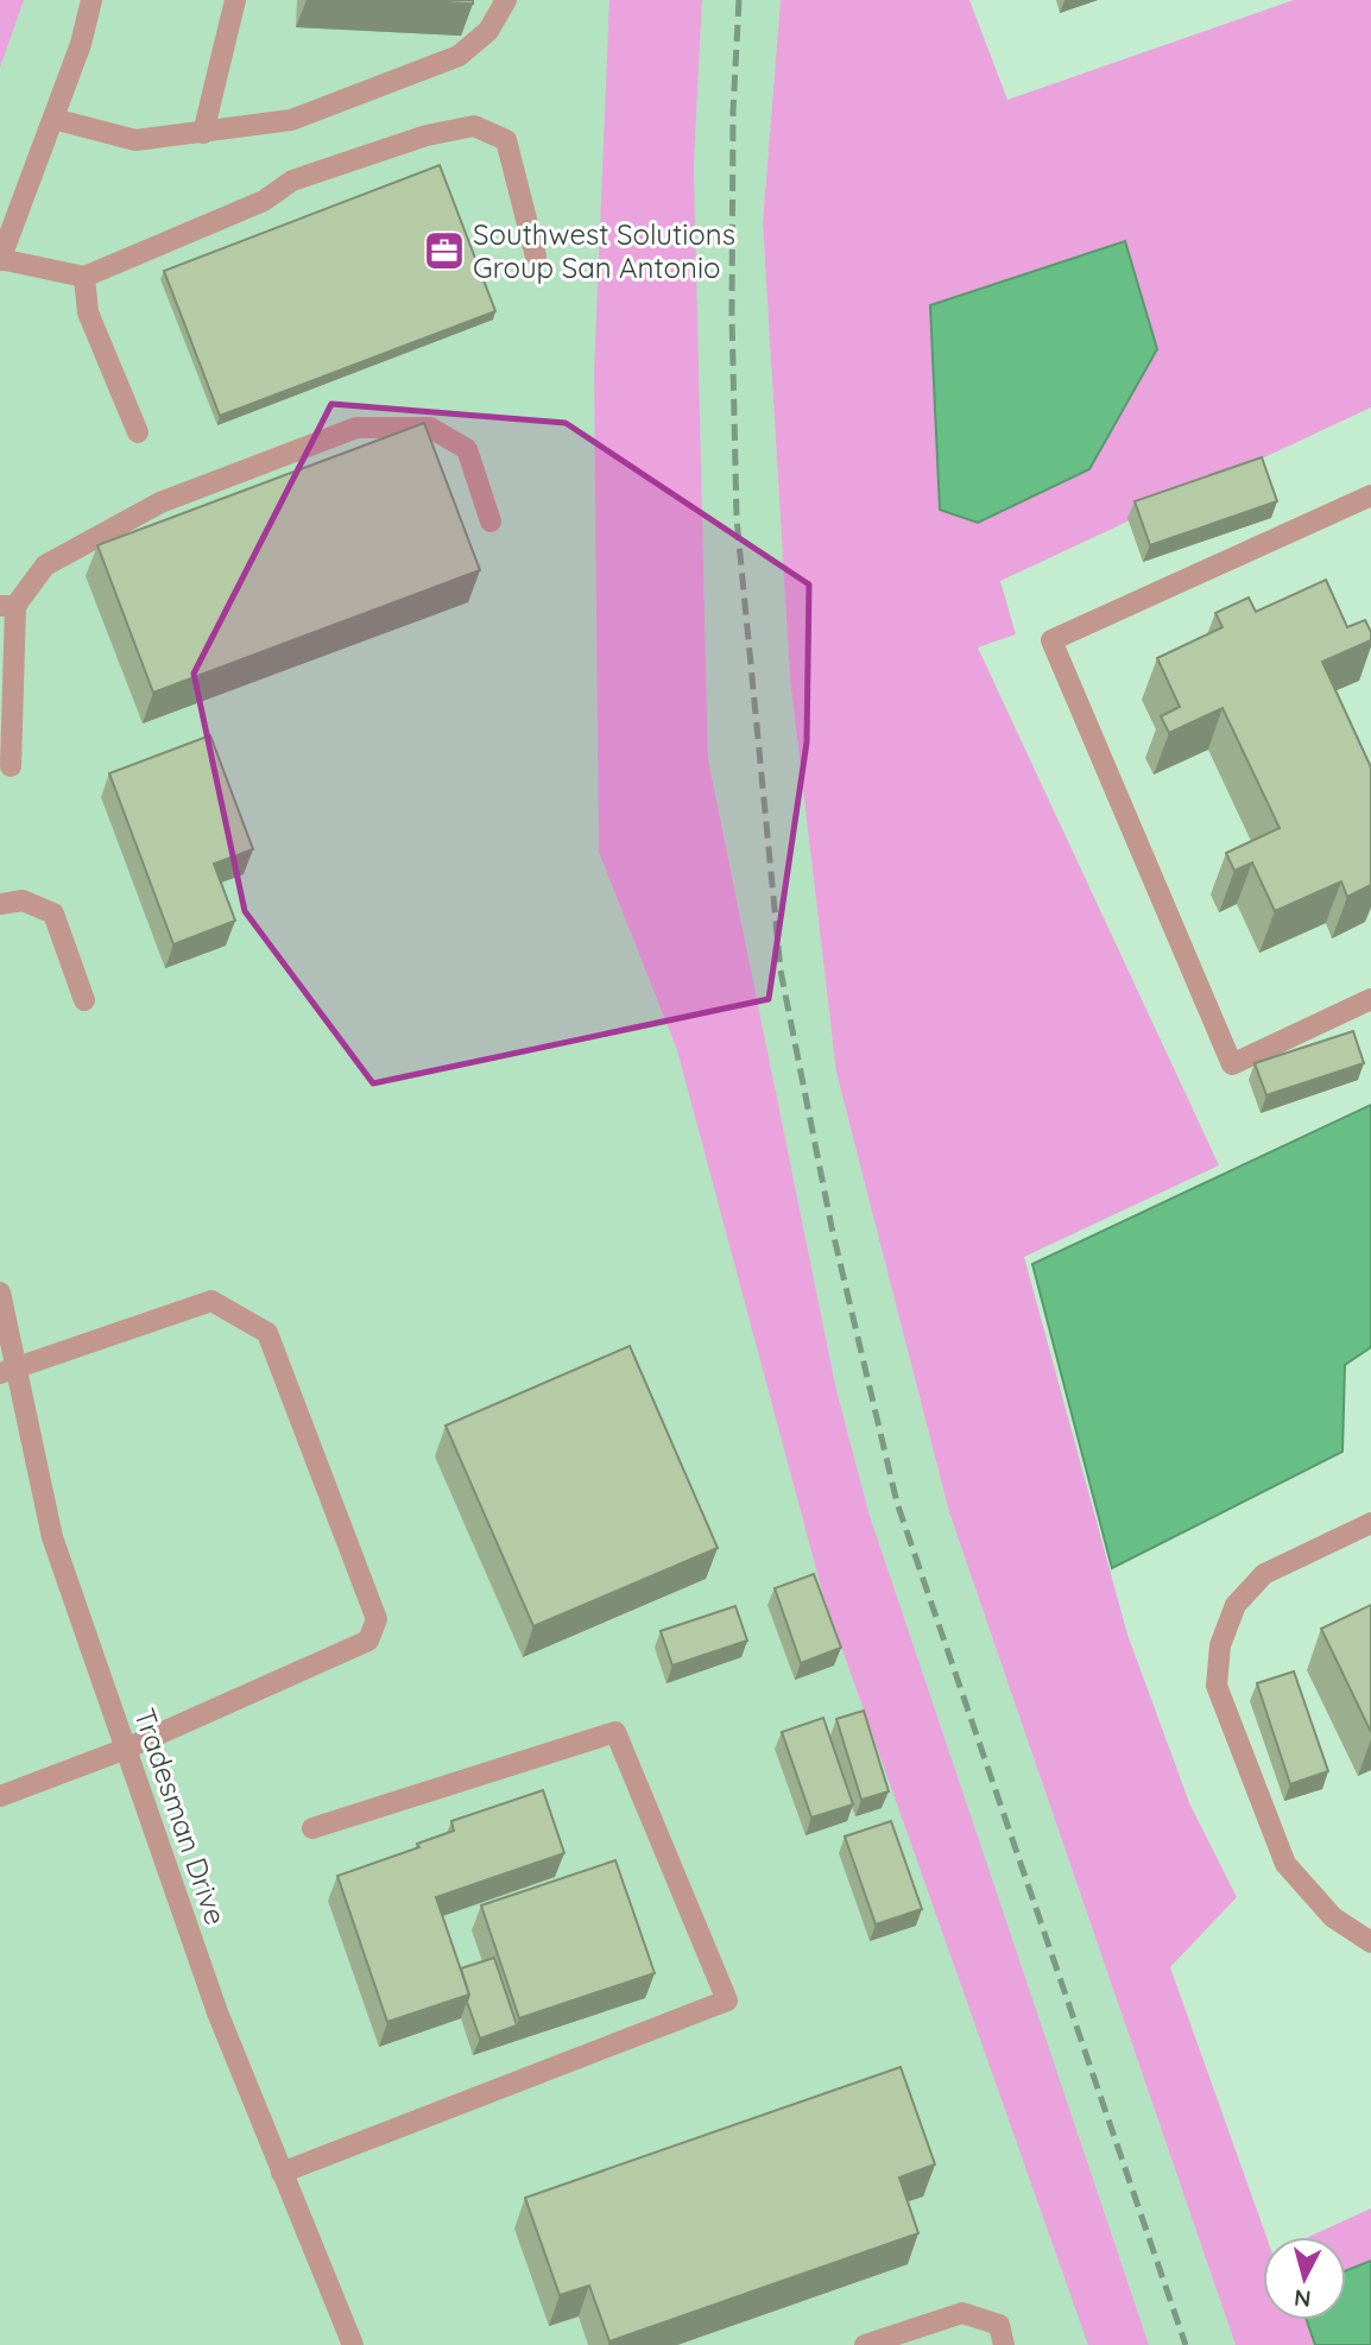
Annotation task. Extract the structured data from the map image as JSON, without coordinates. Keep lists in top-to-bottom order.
{
  "streets": {
    "street": ["Tradesman Drive"]
  },
  "places": {
    "office": ["Southwest Solutions Group San Antonio"]
  },
  "north": "bottom"
}
